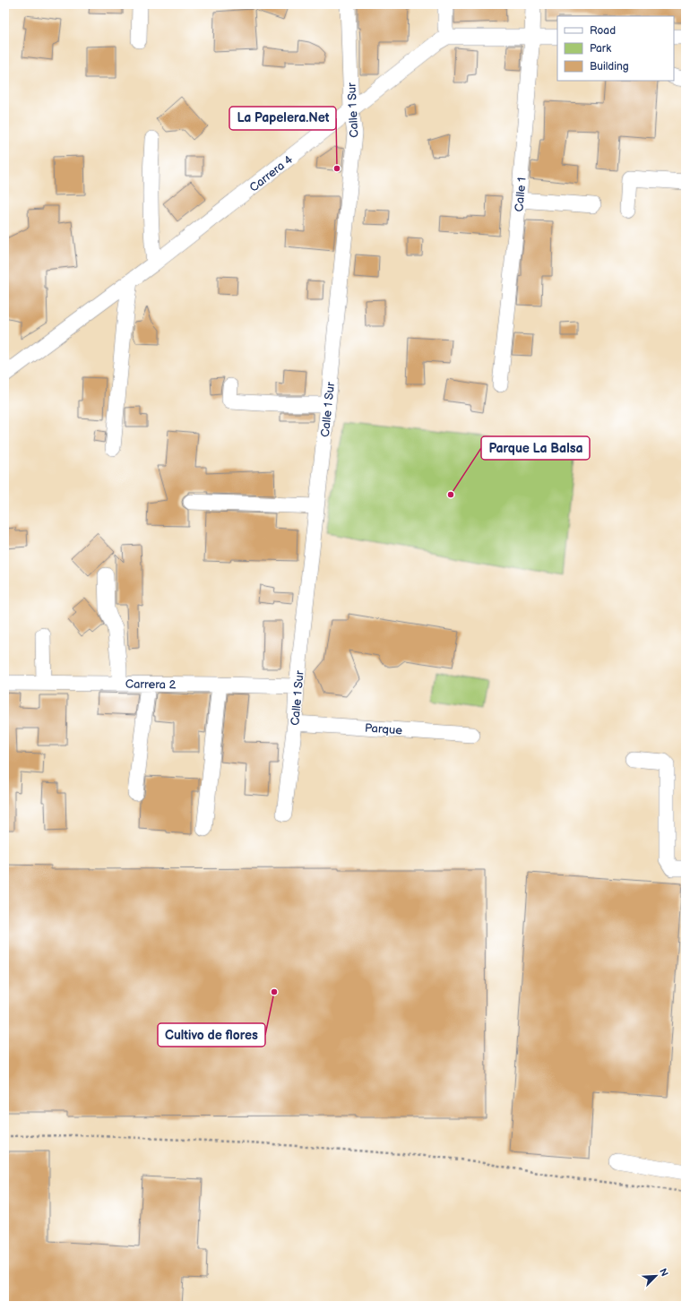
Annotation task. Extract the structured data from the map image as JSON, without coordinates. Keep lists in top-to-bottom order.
{
  "streets": {
    "street": [
      "Calle 1 Sur",
      "Carrera 4",
      "Calle 1",
      "Carrera 2",
      "Parque"
    ]
  },
  "crossings": [
    ["Calle 1 Sur", "Carrera 4"],
    ["Calle 1 Sur", "Carrera 2"],
    ["Calle 1 Sur", "Parque"]
  ],
  "places": ["La Papelera.Net", "Parque La Balsa", "Cultivo de flores"],
  "legend": ["Road", "Park", "Building"],
  "north": "top right"
}
